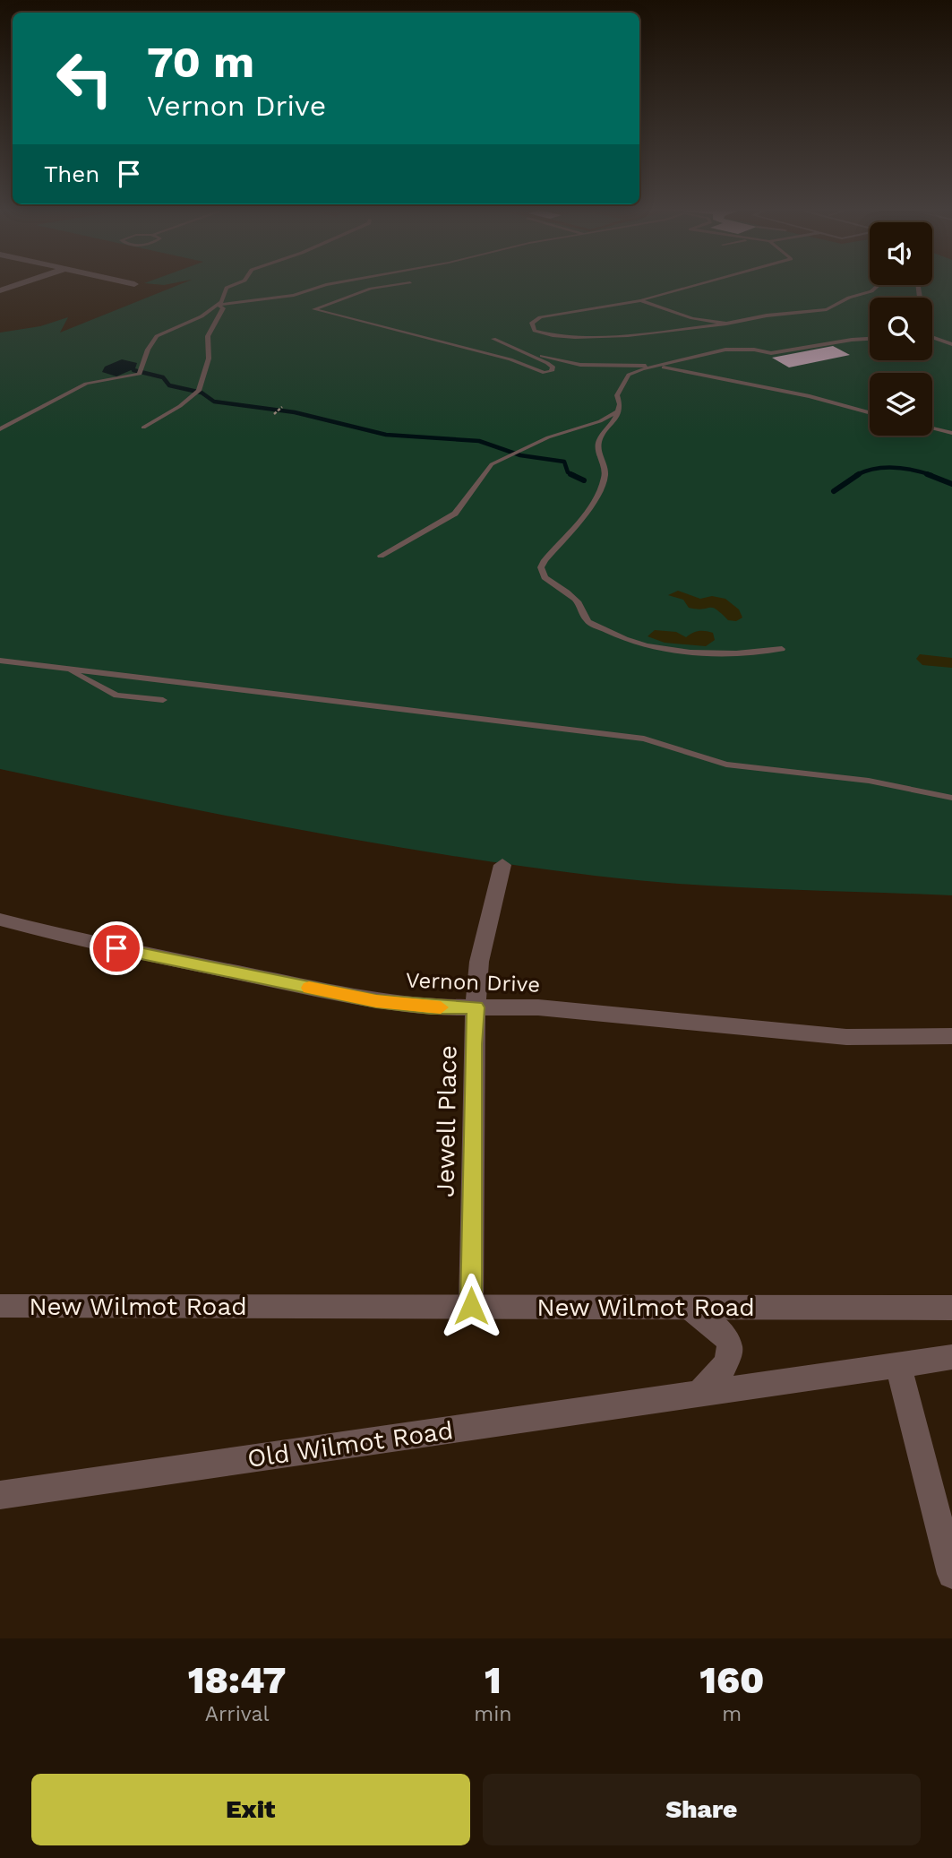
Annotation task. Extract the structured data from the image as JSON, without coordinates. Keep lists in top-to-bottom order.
{
  "streets": {
    "street": [
      "Vernon Drive",
      "Jewell Place",
      "New Wilmot Road",
      "Old Wilmot Road"
    ]
  },
  "crossings": [
    ["Vernon Drive", "Jewell Place"],
    ["Jewell Place", "New Wilmot Road"]
  ],
  "page": {
    "turn": ["70 m", "Vernon Drive"],
    "then": "Then",
    "eta": [
      "18:47",
      "Arrival",
      "1",
      "min",
      "160",
      "m"
    ],
    "buttons": ["Exit", "Share"]
  }
}
